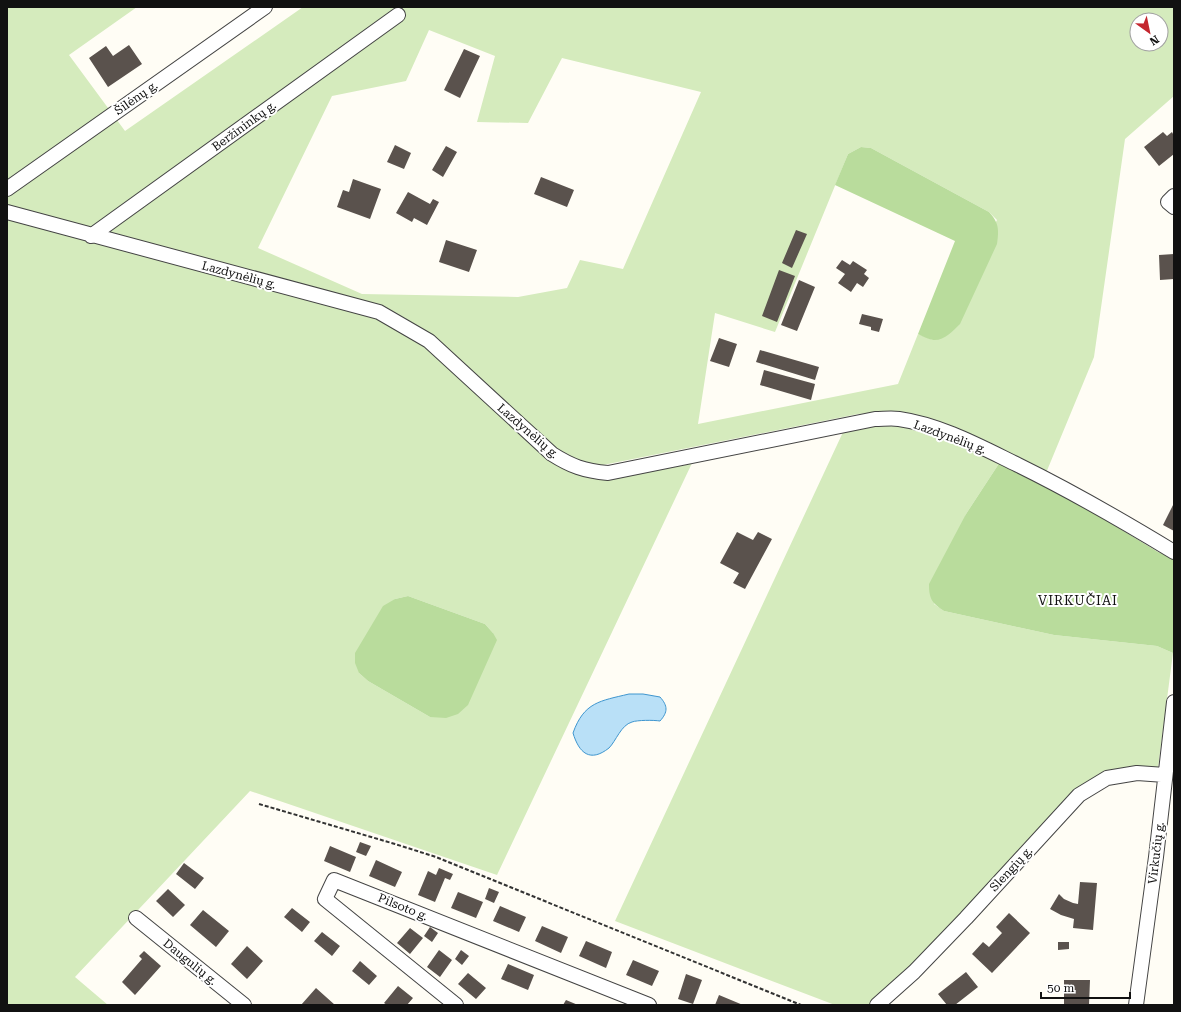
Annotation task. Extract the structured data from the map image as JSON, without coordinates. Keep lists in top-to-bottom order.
{
  "streets": {
    "street": [
      "Šilėnų g.",
      "Beržininkų g.",
      "Lazdynėlių g.",
      "Virkučių g.",
      "Slengių g.",
      "Pilsoto g.",
      "Daugulių g."
    ]
  },
  "crossings": [
    ["Beržininkų g.", "Lazdynėlių g."],
    ["Virkučių g.", "Slengių g."]
  ],
  "districts": ["VIRKUČIAI"],
  "scale_bar": "50 m",
  "north": "bottom right"
}
